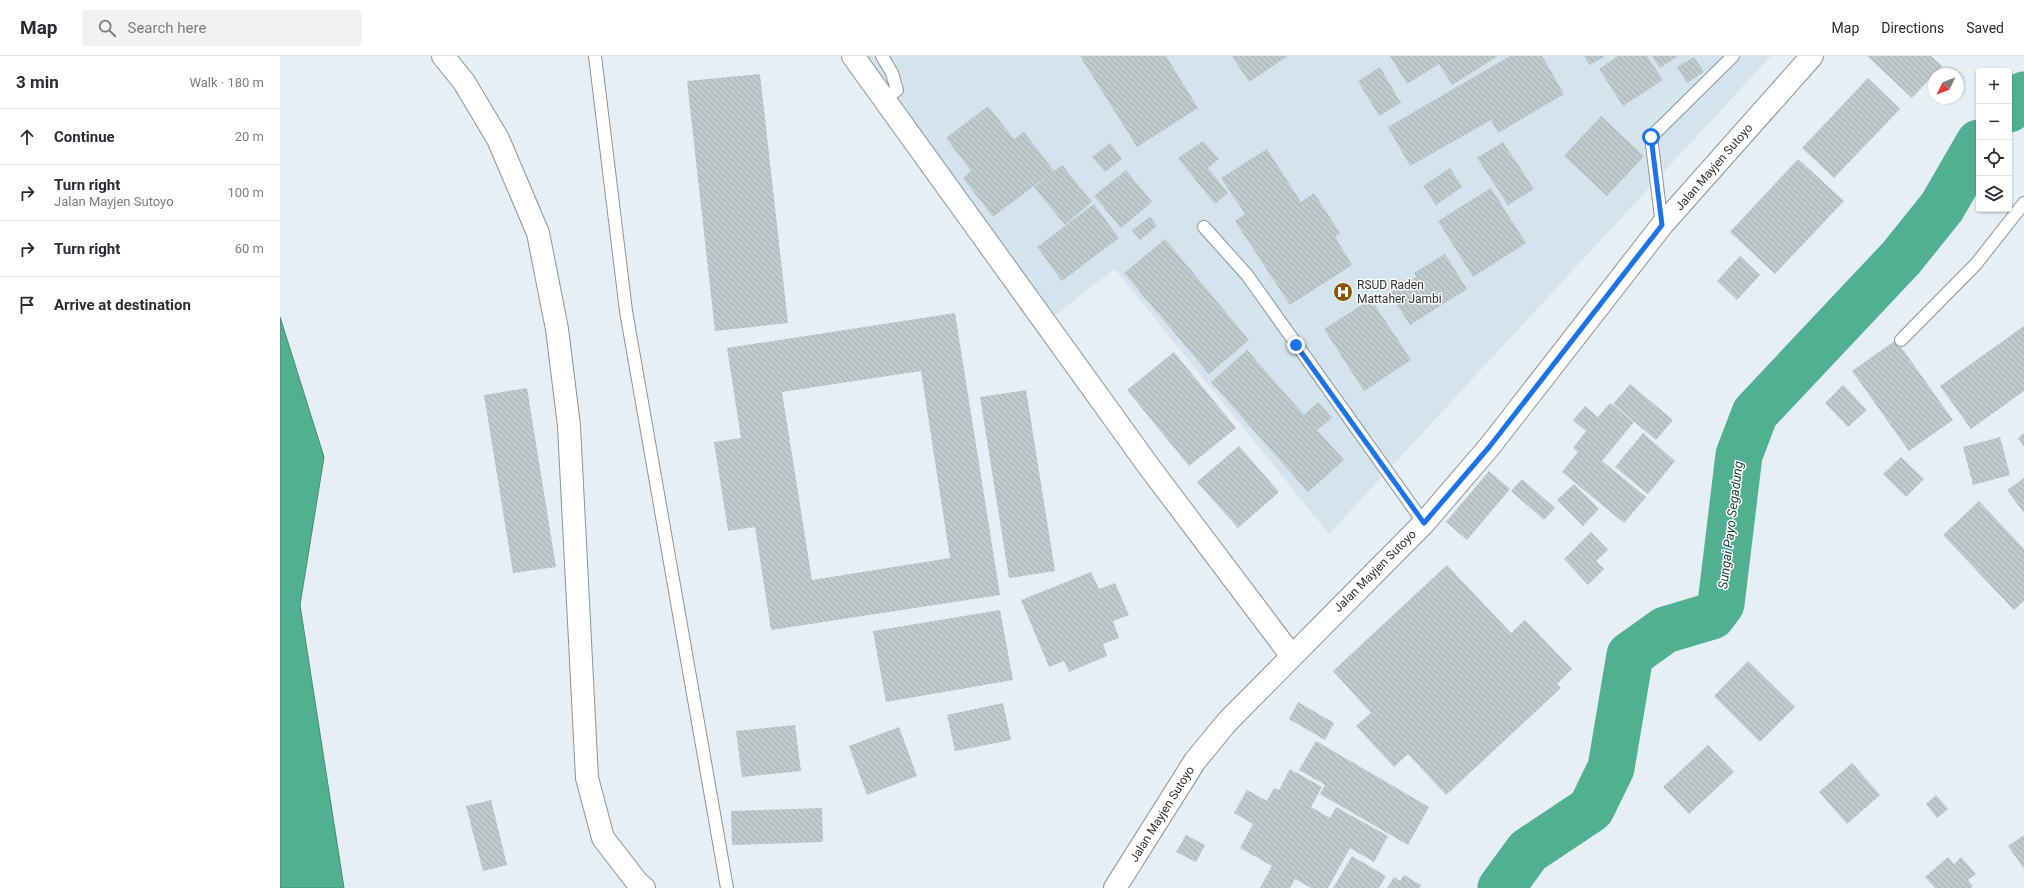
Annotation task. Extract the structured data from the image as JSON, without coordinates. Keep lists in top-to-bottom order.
{
  "streets": {
    "street": ["Jalan Mayjen Sutoyo"]
  },
  "water": ["Sungai Payo Segadung"],
  "places": {
    "hospital": ["RSUD Raden Mattaher Jambi"]
  },
  "north": "bottom left",
  "page": {
    "header": "Map",
    "search": "Search here",
    "nav": ["Map", "Directions", "Saved"],
    "heading": ["3 min", "Walk · 180 m"],
    "map_buttons": ["+", "−"],
    "list": [
      ["Continue", "20 m"],
      ["Turn right", "Jalan Mayjen Sutoyo", "100 m"],
      ["Turn right", "60 m"],
      "Arrive at destination"
    ]
  }
}
